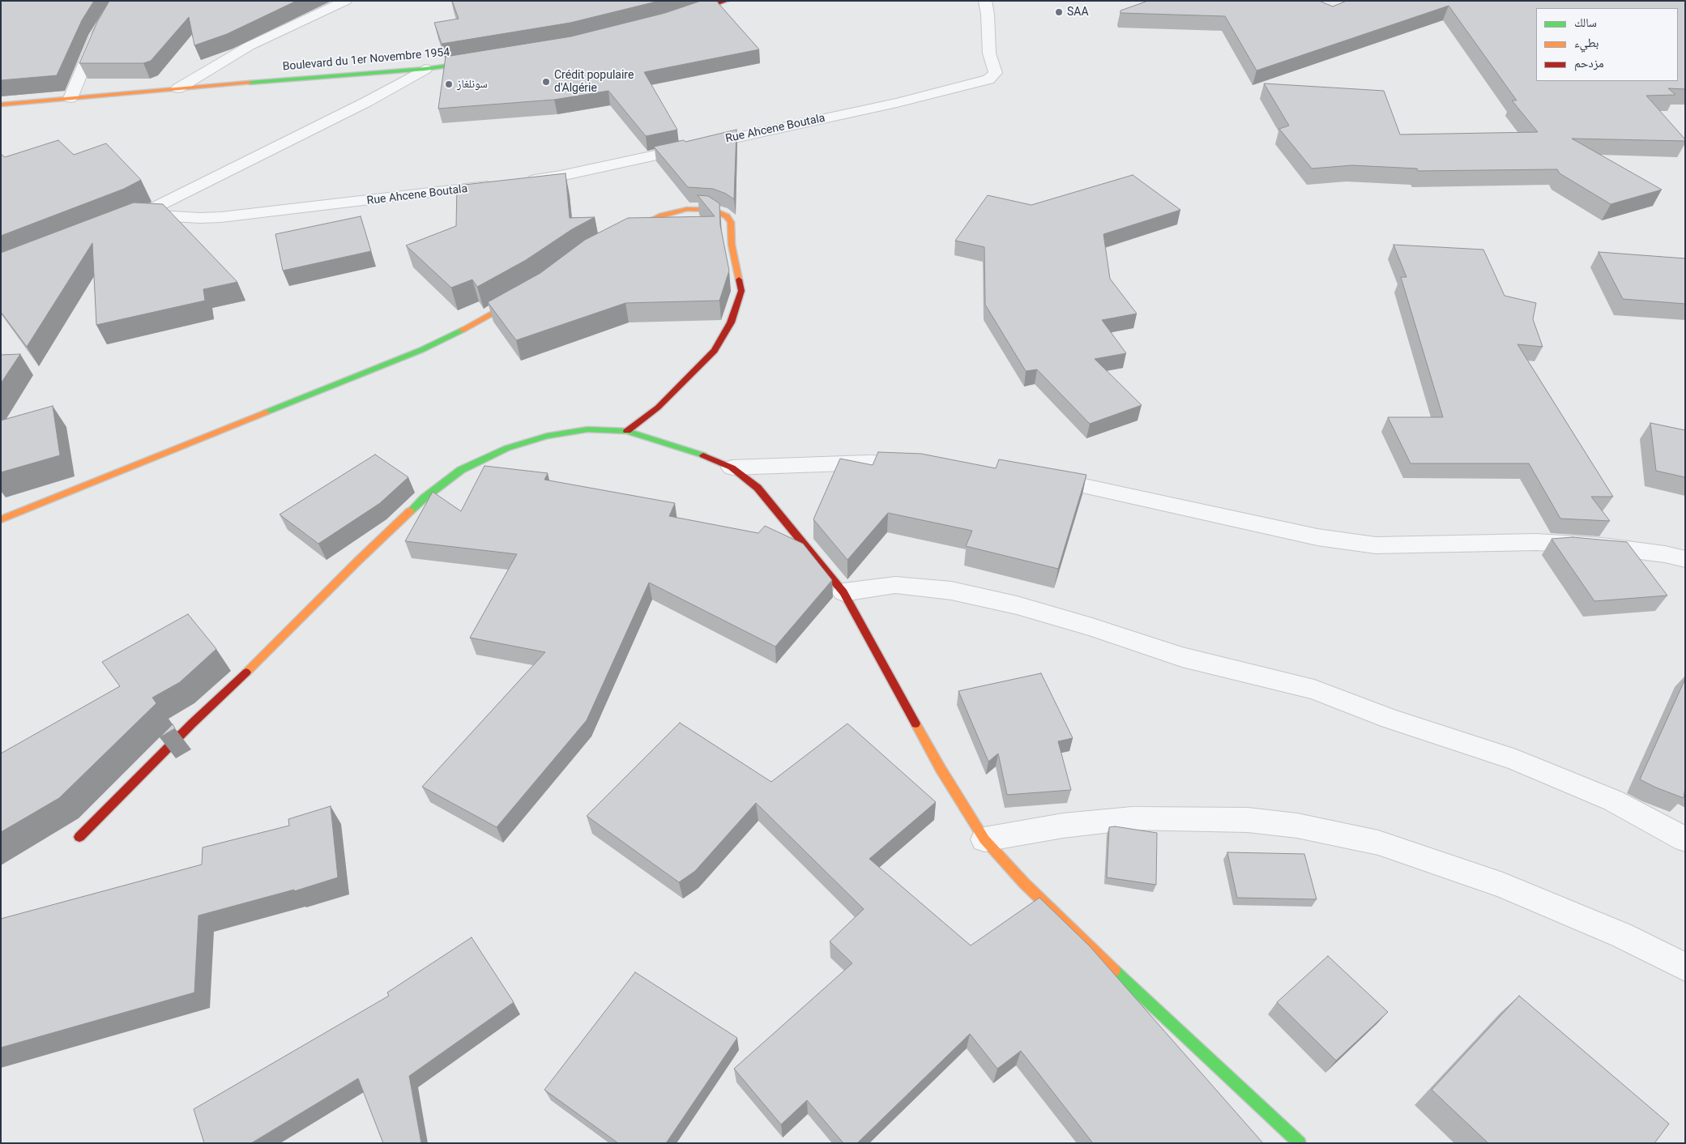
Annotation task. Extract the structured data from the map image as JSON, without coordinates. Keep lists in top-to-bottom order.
{
  "streets": {
    "street": ["Boulevard du 1er Novembre 1954", "Rue Ahcene Boutala"]
  },
  "crossings": [
    ["Boulevard du 1er Novembre 1954", "Rue Ahcene Boutala"]
  ],
  "places": ["SAA", "Crédit populaire d'Algérie", "سونلغاز"],
  "legend": ["سالك", "بطيء", "مزدحم"]
}
